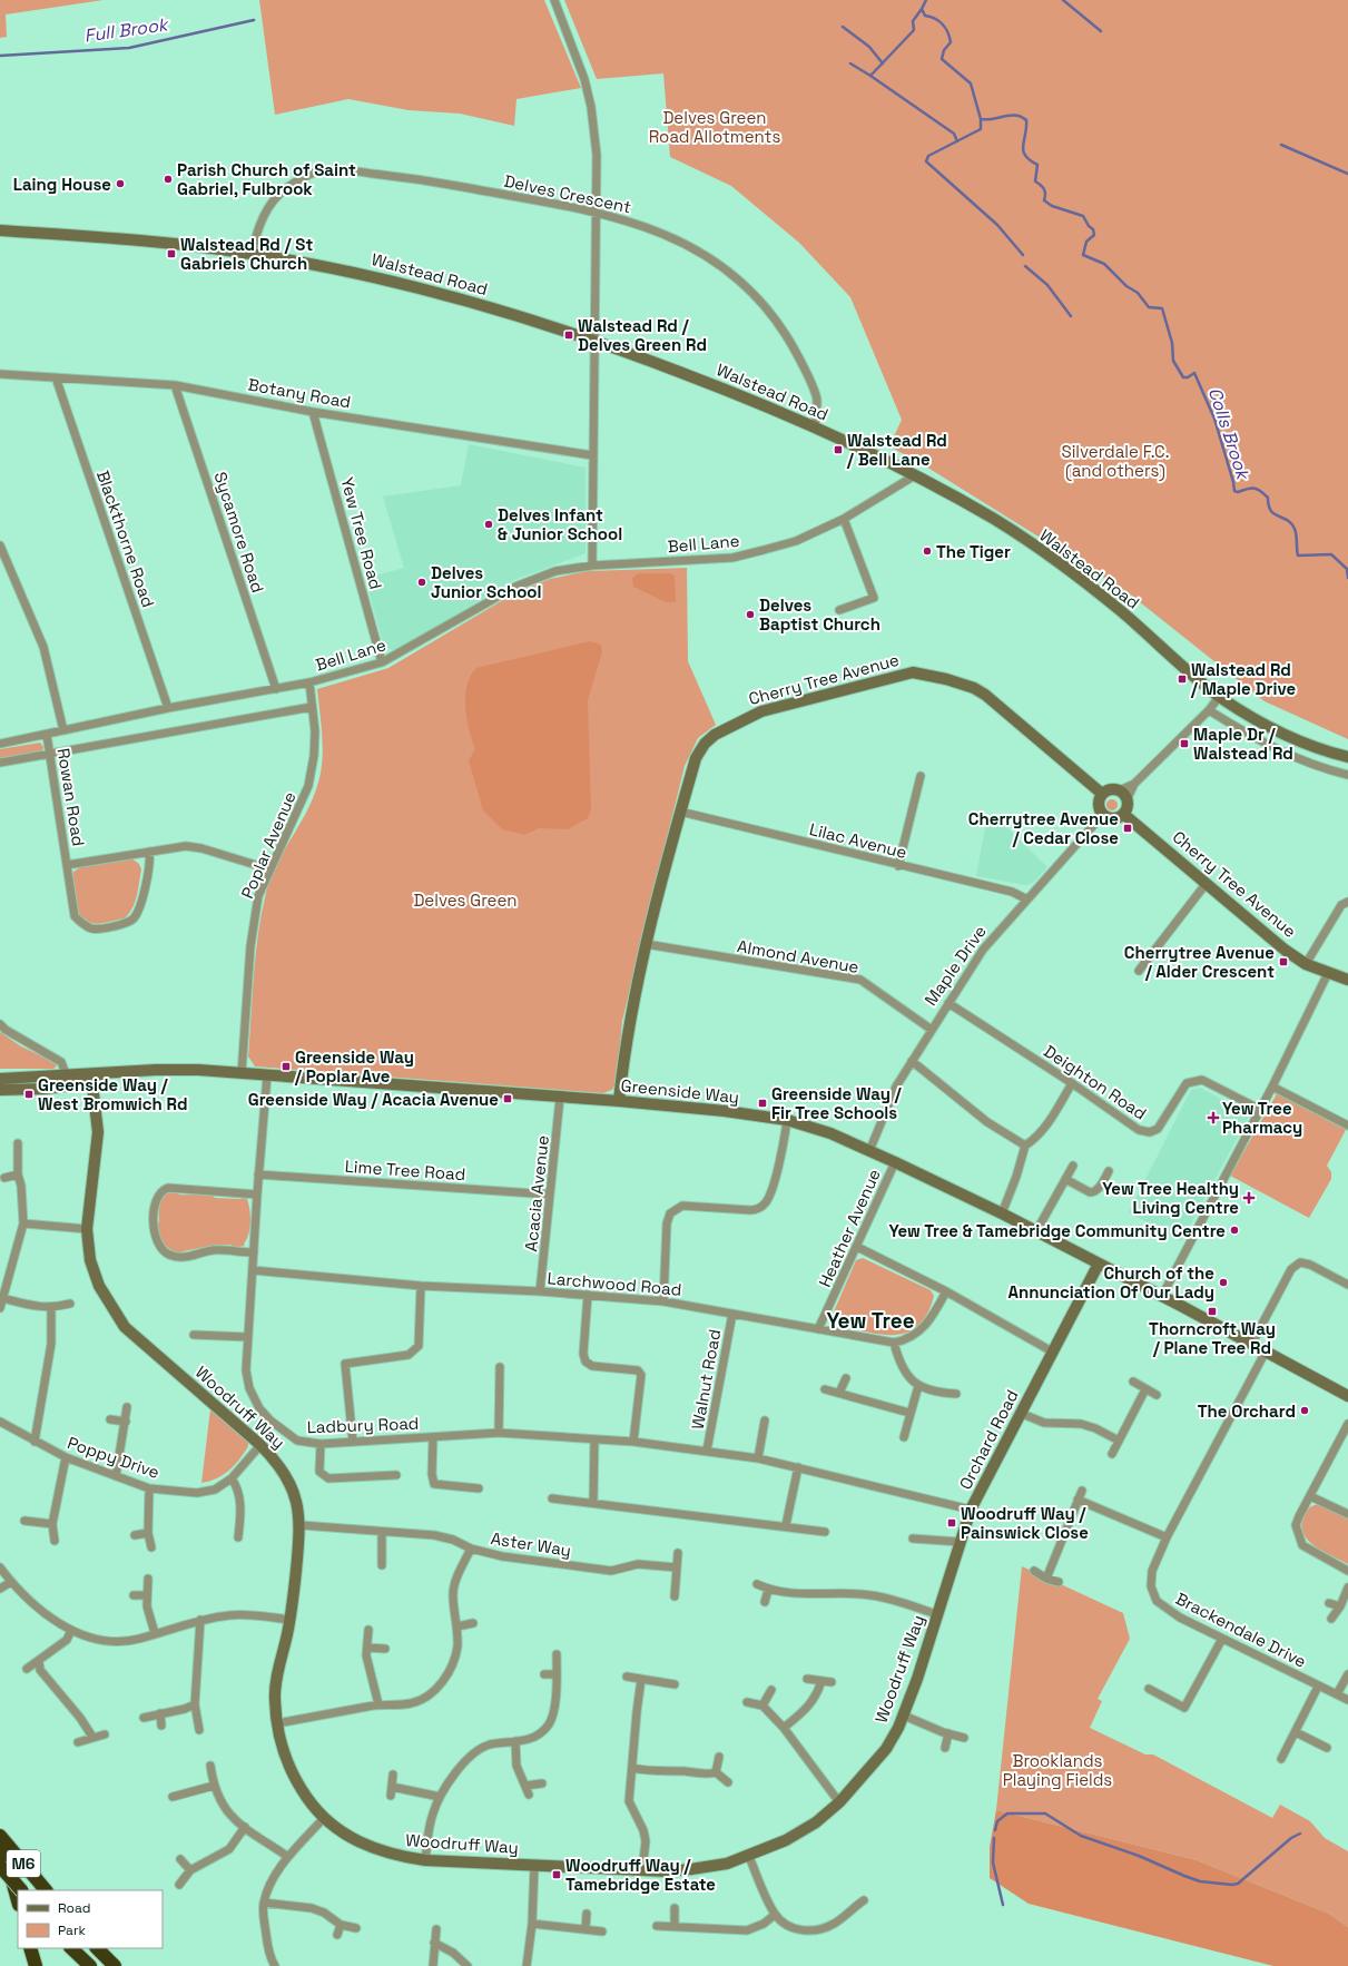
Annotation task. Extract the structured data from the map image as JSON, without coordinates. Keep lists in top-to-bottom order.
{
  "streets": {
    "highway": ["M6"],
    "street": [
      "Delves Crescent",
      "Walstead Road",
      "Botany Road",
      "Sycamore Road",
      "Yew Tree Road",
      "Blackthorne Road",
      "Bell Lane",
      "Cherry Tree Avenue",
      "Rowan Road",
      "Lilac Avenue",
      "Poplar Avenue",
      "Almond Avenue",
      "Maple Drive",
      "Deighton Road",
      "Greenside Way",
      "Lime Tree Road",
      "Acacia Avenue",
      "Heather Avenue",
      "Larchwood Road",
      "Walnut Road",
      "Woodruff Way",
      "Ladbury Road",
      "Orchard Road",
      "Poppy Drive",
      "Aster Way",
      "Brackendale Drive"
    ]
  },
  "crossings": [
    ["Delves Crescent", "Walstead Road"],
    ["Walstead Road", "Bell Lane"],
    ["Botany Road", "Sycamore Road"],
    ["Botany Road", "Yew Tree Road"],
    ["Botany Road", "Blackthorne Road"],
    ["Sycamore Road", "Bell Lane"],
    ["Yew Tree Road", "Bell Lane"],
    ["Blackthorne Road", "Bell Lane"],
    ["Bell Lane", "Rowan Road"],
    ["Bell Lane", "Poplar Avenue"],
    ["Cherry Tree Avenue", "Lilac Avenue"],
    ["Cherry Tree Avenue", "Almond Avenue"],
    ["Cherry Tree Avenue", "Maple Drive"],
    ["Cherry Tree Avenue", "Greenside Way"],
    ["Rowan Road", "Poplar Avenue"],
    ["Lilac Avenue", "Maple Drive"],
    ["Poplar Avenue", "Greenside Way"],
    ["Almond Avenue", "Maple Drive"],
    ["Maple Drive", "Deighton Road"],
    ["Maple Drive", "Greenside Way"],
    ["Greenside Way", "Acacia Avenue"],
    ["Greenside Way", "Heather Avenue"],
    ["Greenside Way", "Woodruff Way"],
    ["Greenside Way", "Ladbury Road"],
    ["Greenside Way", "Orchard Road"],
    ["Greenside Way", "Brackendale Drive"],
    ["Lime Tree Road", "Acacia Avenue"],
    ["Lime Tree Road", "Ladbury Road"],
    ["Acacia Avenue", "Larchwood Road"],
    ["Heather Avenue", "Larchwood Road"],
    ["Larchwood Road", "Walnut Road"],
    ["Larchwood Road", "Ladbury Road"],
    ["Walnut Road", "Ladbury Road"],
    ["Walnut Road", "Orchard Road"],
    ["Woodruff Way", "Orchard Road"],
    ["Woodruff Way", "Poppy Drive"],
    ["Woodruff Way", "Aster Way"],
    ["Ladbury Road", "Orchard Road"]
  ],
  "districts": ["Yew Tree"],
  "water": ["Full Brook", "Colls Brook"],
  "parks": [
    "Delves Green Road Allotments",
    "Silverdale F.C. (and others)",
    "Delves Green",
    "Brooklands Playing Fields"
  ],
  "places": {
    "other": [
      "Parish Church of Saint Gabriel, Fulbrook",
      "Laing House",
      "Delves Infant & Junior School",
      "The Tiger",
      "Delves Junior School",
      "Delves Baptist Church",
      "Yew Tree & Tamebridge Community Centre",
      "Church of the Annunciation Of Our Lady",
      "The Orchard"
    ],
    "transit": [
      "Walstead Rd / St Gabriels Church",
      "Walstead Rd / Delves Green Rd",
      "Walstead Rd / Bell Lane",
      "Walstead Rd / Maple Drive",
      "Maple Dr / Walstead Rd",
      "Cherrytree Avenue / Cedar Close",
      "Cherrytree Avenue / Alder Crescent",
      "Greenside Way / Poplar Ave",
      "Greenside Way / West Bromwich Rd",
      "Greenside Way / Acacia Avenue",
      "Greenside Way / Fir Tree Schools",
      "Thorncroft Way / Plane Tree Rd",
      "Woodruff Way / Painswick Close",
      "Woodruff Way / Tamebridge Estate"
    ],
    "health": ["Yew Tree Pharmacy", "Yew Tree Healthy Living Centre"]
  },
  "legend": ["Road", "Park"]
}
